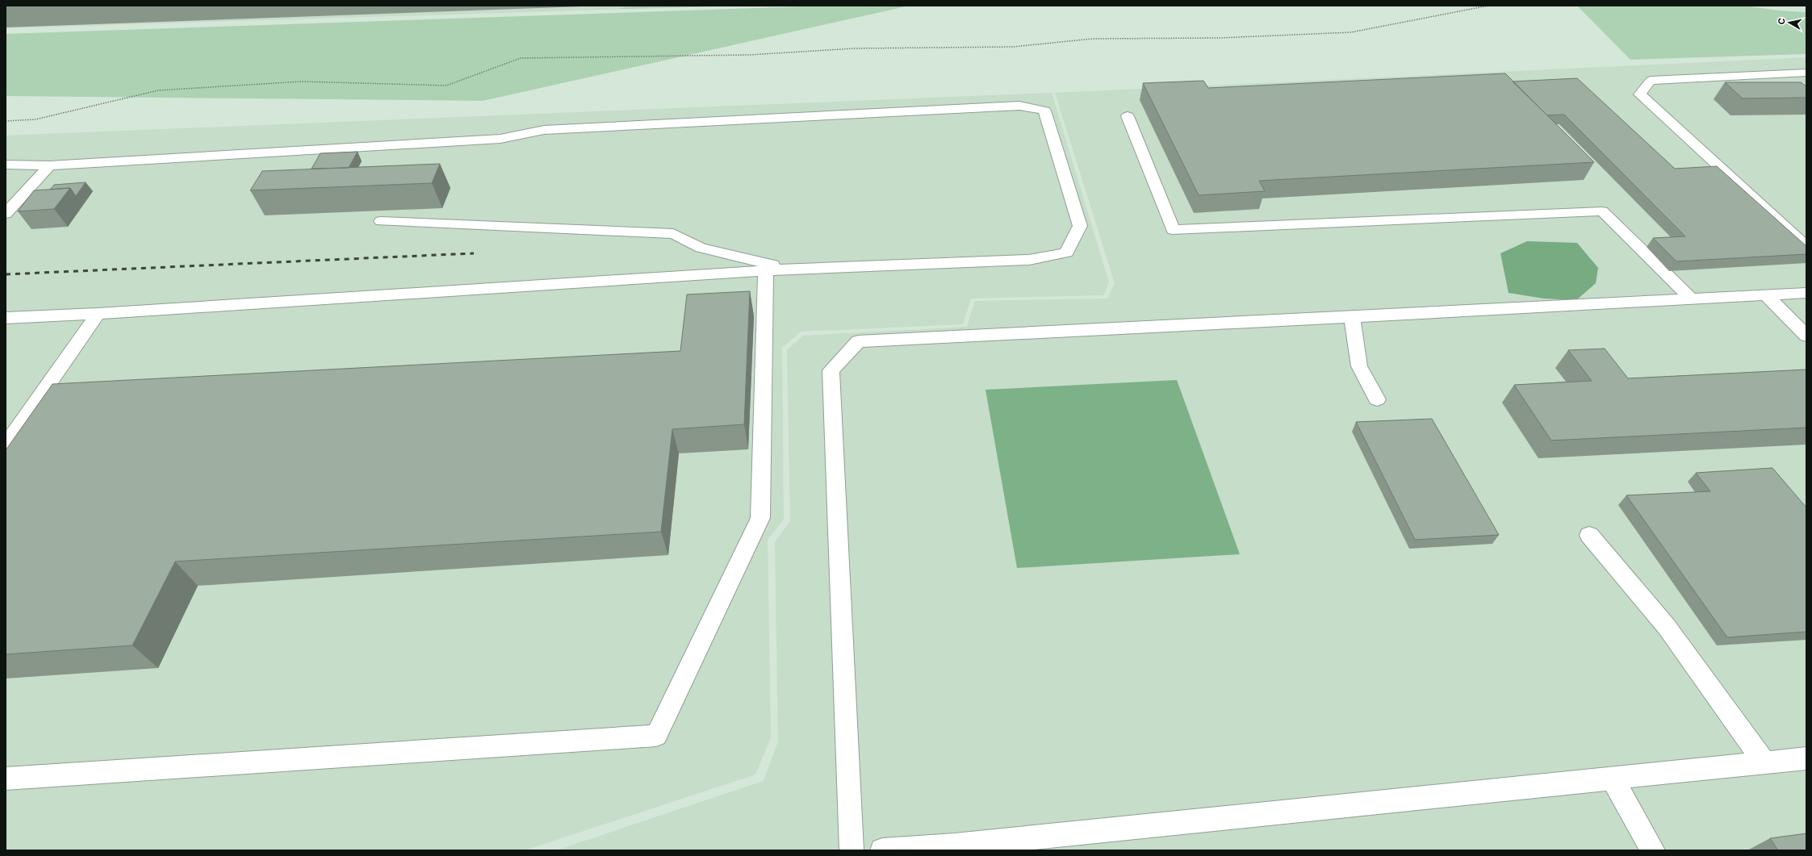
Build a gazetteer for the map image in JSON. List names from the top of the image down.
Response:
{
  "north": "left"
}
